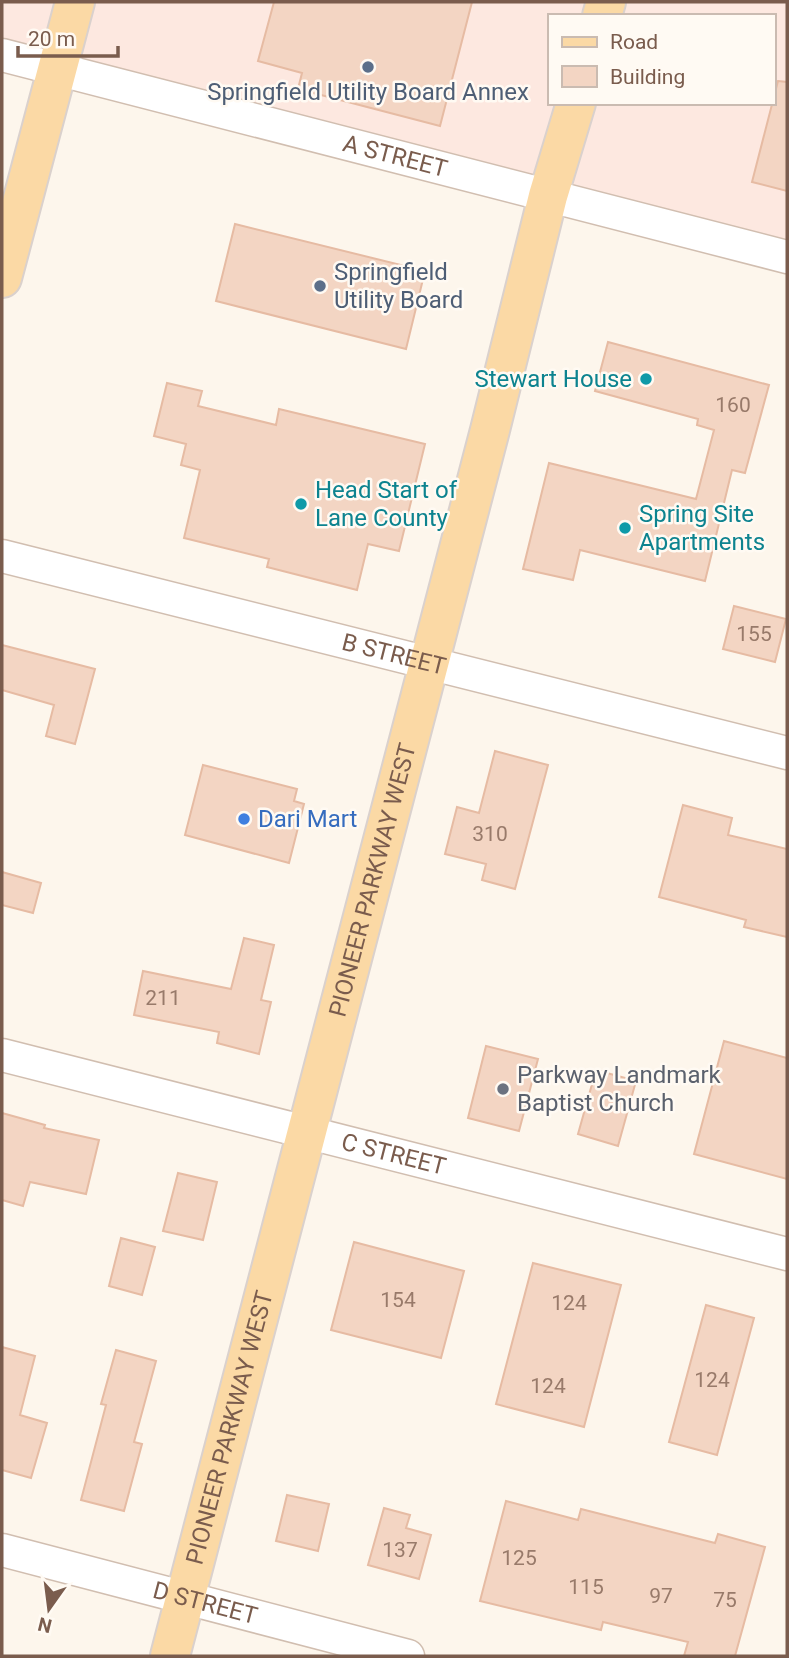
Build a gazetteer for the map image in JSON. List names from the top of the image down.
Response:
{
  "streets": {
    "main road": ["PIONEER PARKWAY WEST"],
    "street": [
      "A STREET",
      "B STREET",
      "C STREET",
      "D STREET"
    ]
  },
  "crossings": [
    ["A STREET", "PIONEER PARKWAY WEST"],
    ["B STREET", "PIONEER PARKWAY WEST"],
    ["PIONEER PARKWAY WEST", "C STREET"],
    ["PIONEER PARKWAY WEST", "D STREET"]
  ],
  "places": [
    "Springfield Utility Board Annex",
    "Springfield Utility Board",
    "Stewart House",
    "Head Start of Lane County",
    "Spring Site Apartments",
    "Dari Mart",
    "Parkway Landmark Baptist Church"
  ],
  "house_numbers": [
    "160",
    "155",
    "310",
    "211",
    "154",
    "124",
    "124",
    "124",
    "137",
    "125",
    "115",
    "97",
    "75"
  ],
  "legend": ["Road", "Building"],
  "scale_bar": "20 m",
  "north": "bottom"
}
